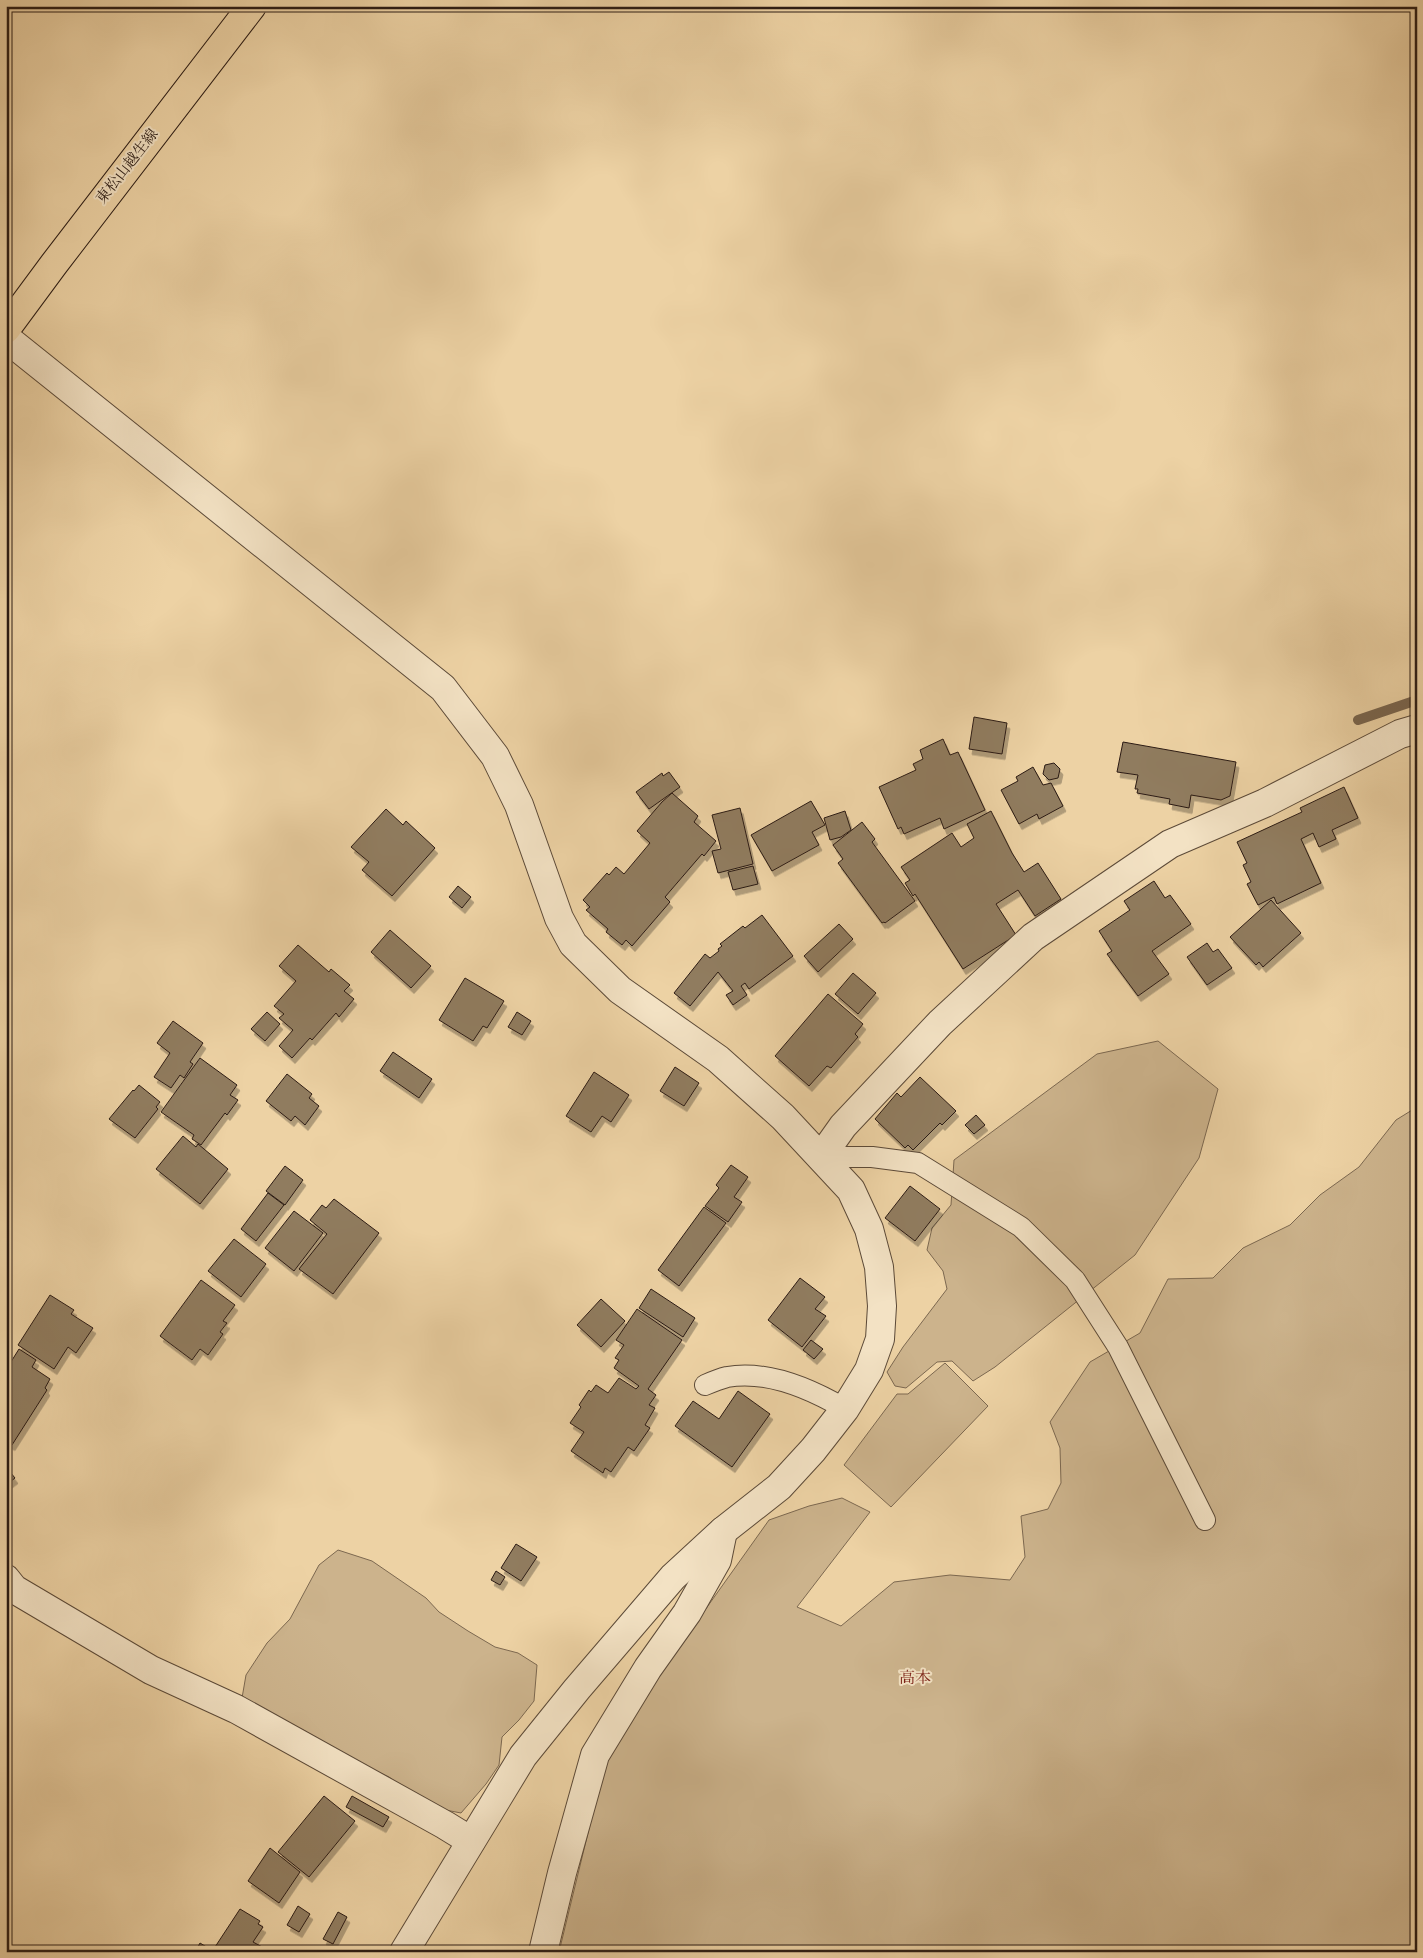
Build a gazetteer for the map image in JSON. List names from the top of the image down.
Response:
{
  "streets": {
    "main road": ["東松山越生線"]
  },
  "districts": ["高本"]
}
